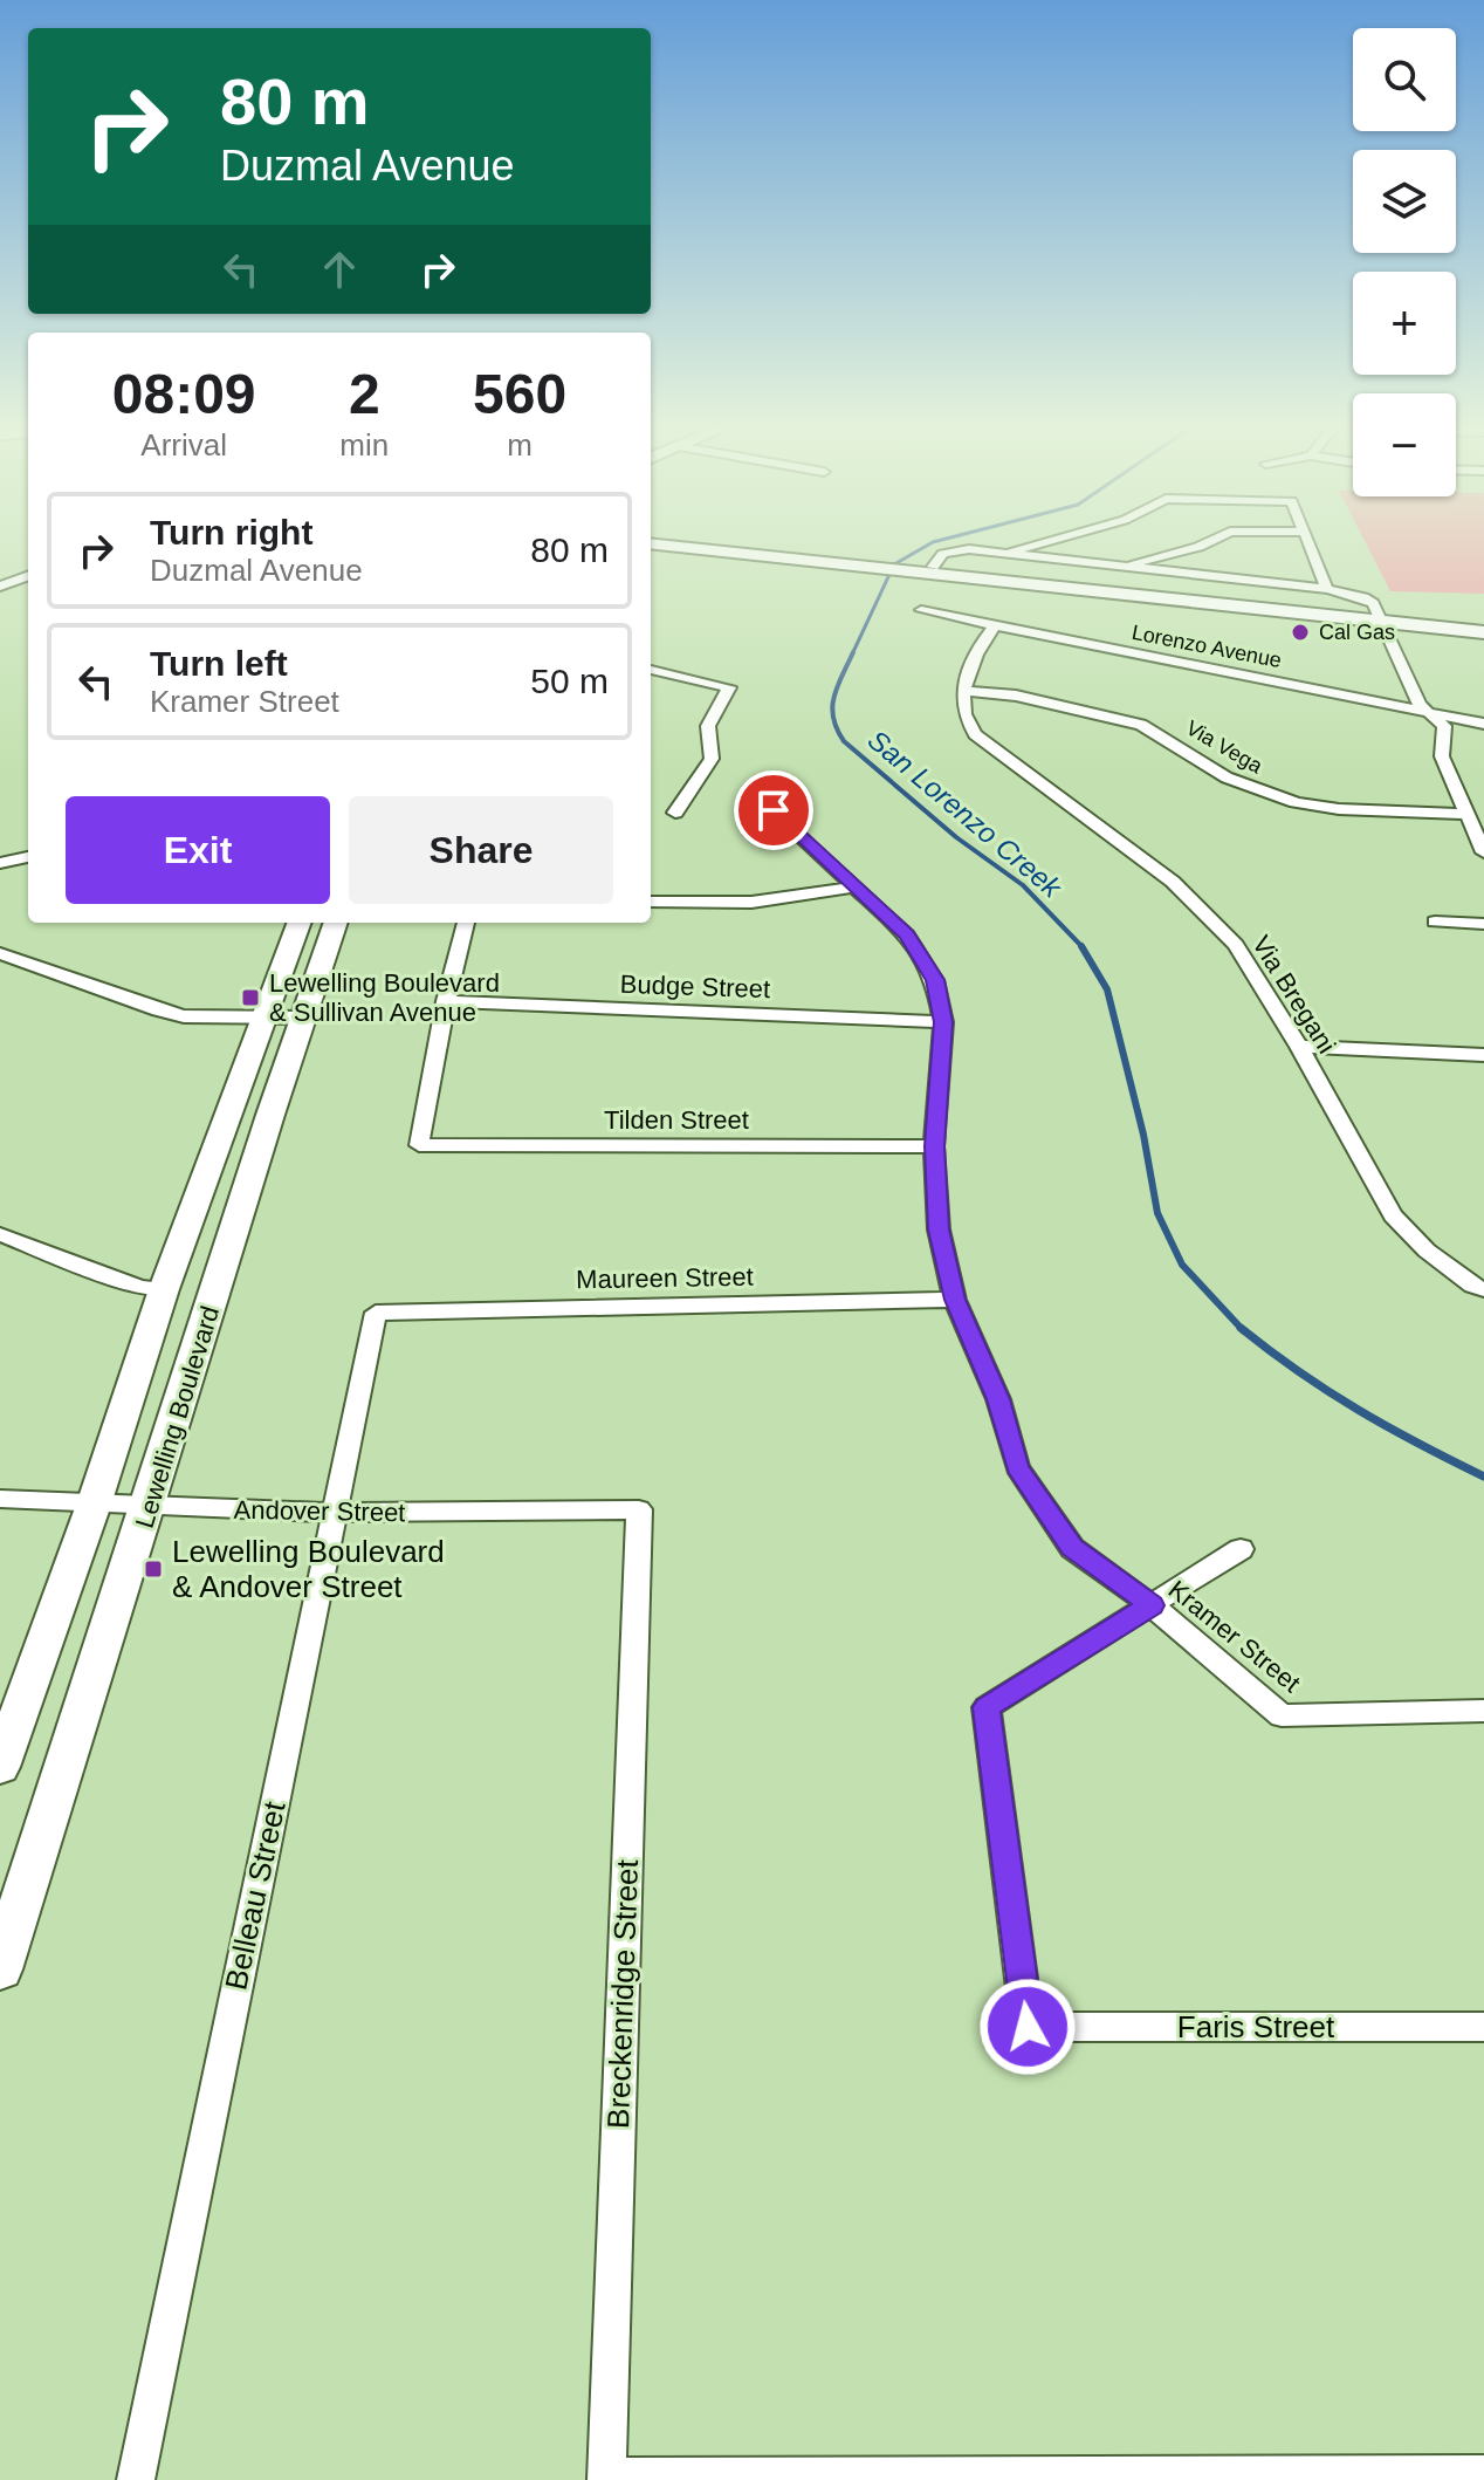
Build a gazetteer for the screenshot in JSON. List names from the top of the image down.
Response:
{
  "streets": {
    "main road": ["Lewelling Boulevard"],
    "street": [
      "Lorenzo Avenue",
      "Via Vega",
      "Budge Street",
      "Via Bregani",
      "Tilden Street",
      "Maureen Street",
      "Andover Street",
      "Kramer Street",
      "Belleau Street",
      "Breckenridge Street",
      "Faris Street"
    ]
  },
  "crossings": [
    ["Via Vega", "Via Bregani"],
    ["Budge Street", "Tilden Street"],
    ["Budge Street", "Kramer Street"],
    ["Tilden Street", "Kramer Street"],
    ["Maureen Street", "Kramer Street"],
    ["Maureen Street", "Belleau Street"],
    ["Lewelling Boulevard", "Andover Street"],
    ["Andover Street", "Belleau Street"],
    ["Andover Street", "Breckenridge Street"],
    ["Kramer Street", "Faris Street"]
  ],
  "water": ["San Lorenzo Creek"],
  "places": {
    "other": ["Cal Gas"],
    "transit": ["Lewelling Boulevard & Sullivan Avenue", "Lewelling Boulevard & Andover Street"]
  },
  "page": {
    "map_buttons": ["+", "−"],
    "turn": ["80 m", "Duzmal Avenue"],
    "eta": [
      "08:09",
      "Arrival",
      "2",
      "min",
      "560",
      "m"
    ],
    "list": [
      {
        "name": "Turn right",
        "note": "Duzmal Avenue",
        "value": "80 m"
      },
      {
        "name": "Turn left",
        "note": "Kramer Street",
        "value": "50 m"
      }
    ],
    "buttons": ["Exit", "Share"]
  }
}
